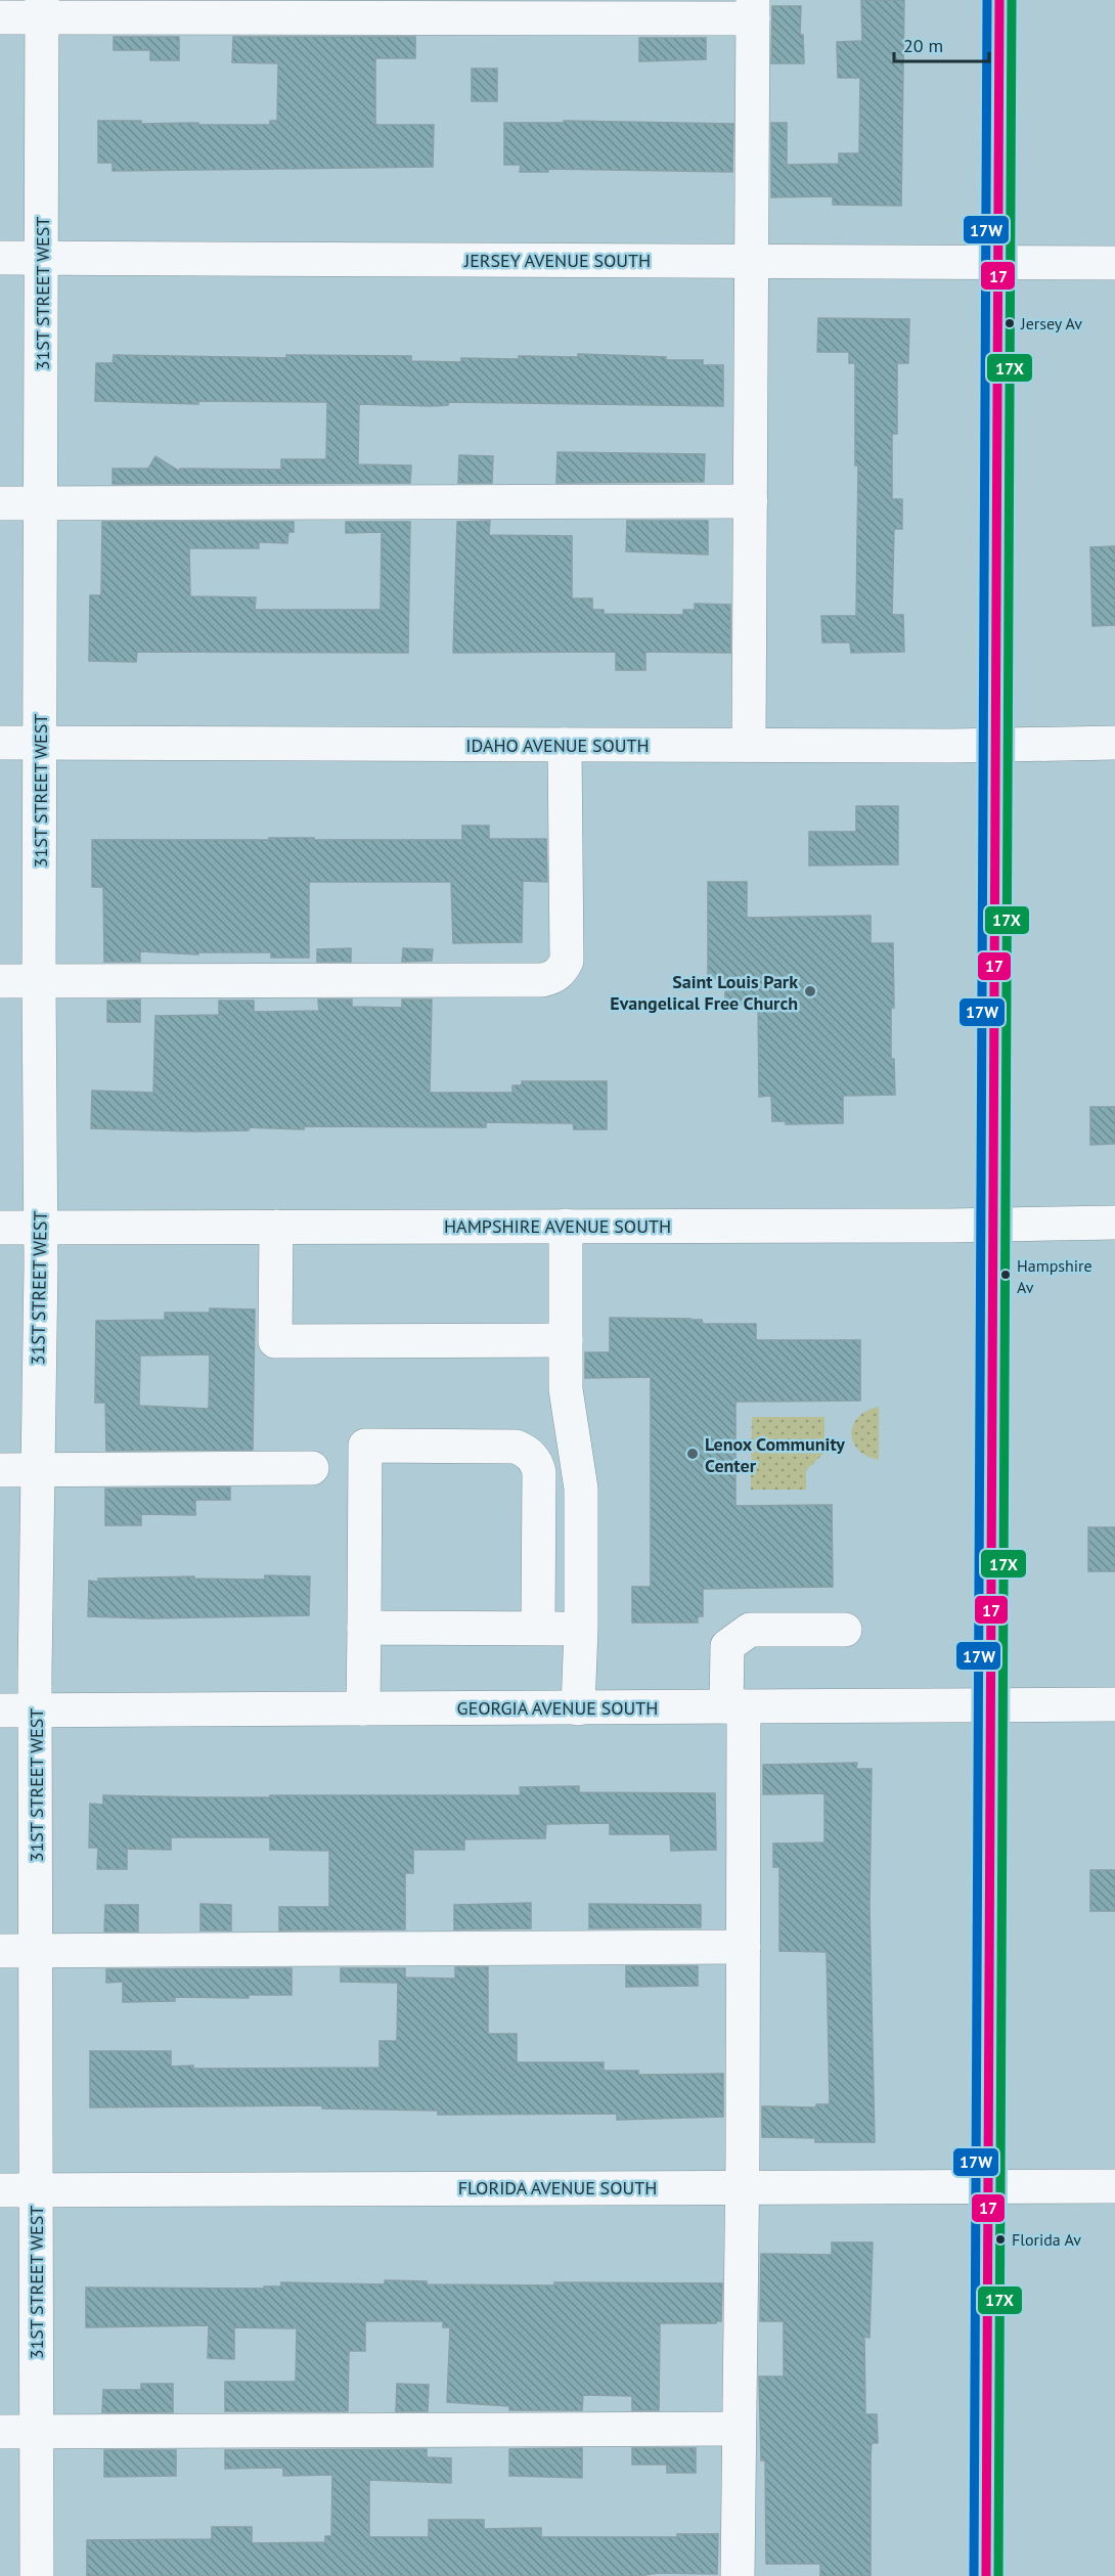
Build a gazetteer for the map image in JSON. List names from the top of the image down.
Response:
{
  "streets": {
    "street": [
      "JERSEY AVENUE SOUTH",
      "31ST STREET WEST",
      "IDAHO AVENUE SOUTH",
      "HAMPSHIRE AVENUE SOUTH",
      "GEORGIA AVENUE SOUTH",
      "FLORIDA AVENUE SOUTH"
    ]
  },
  "crossings": [
    ["JERSEY AVENUE SOUTH", "31ST STREET WEST"],
    ["31ST STREET WEST", "IDAHO AVENUE SOUTH"],
    ["31ST STREET WEST", "HAMPSHIRE AVENUE SOUTH"],
    ["31ST STREET WEST", "GEORGIA AVENUE SOUTH"],
    ["31ST STREET WEST", "FLORIDA AVENUE SOUTH"]
  ],
  "places": [
    "Jersey Av",
    "Saint Louis Park Evangelical Free Church",
    "Hampshire Av",
    "Lenox Community Center",
    "Florida Av"
  ],
  "lines": ["transit line 17", "transit line 17X", "transit line 17W"],
  "scale_bar": "20 m"
}
